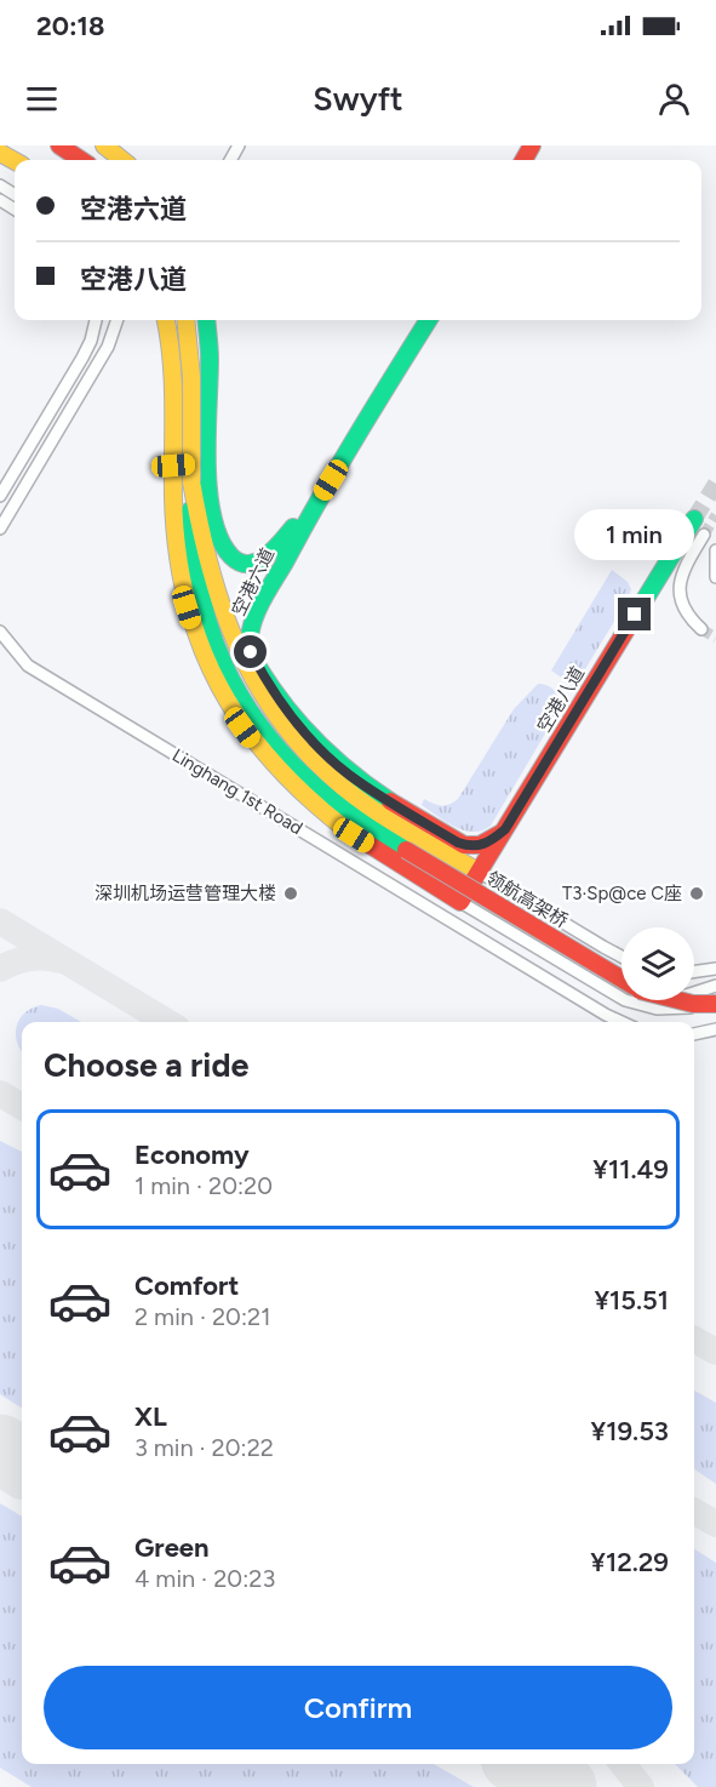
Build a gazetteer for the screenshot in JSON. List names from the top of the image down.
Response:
{
  "streets": {
    "main road": ["空港六道", "空港八道", "领航高架桥"],
    "street": ["Linghang 1st Road"]
  },
  "crossings": [
    ["空港六道", "空港八道"]
  ],
  "places": ["深圳机场运营管理大楼", "T3·Sp@ce C座"],
  "page": {
    "status": "20:18",
    "header": "Swyft",
    "banner": ["空港六道", "空港八道"],
    "bubble": "1 min",
    "heading": "Choose a ride",
    "list": [
      {
        "name": "Economy",
        "note": "1 min · 20:20",
        "value": "¥11.49"
      },
      {
        "name": "Comfort",
        "note": "2 min · 20:21",
        "value": "¥15.51"
      },
      {
        "name": "XL",
        "note": "3 min · 20:22",
        "value": "¥19.53"
      },
      {
        "name": "Green",
        "note": "4 min · 20:23",
        "value": "¥12.29"
      }
    ],
    "buttons": "Confirm"
  }
}
